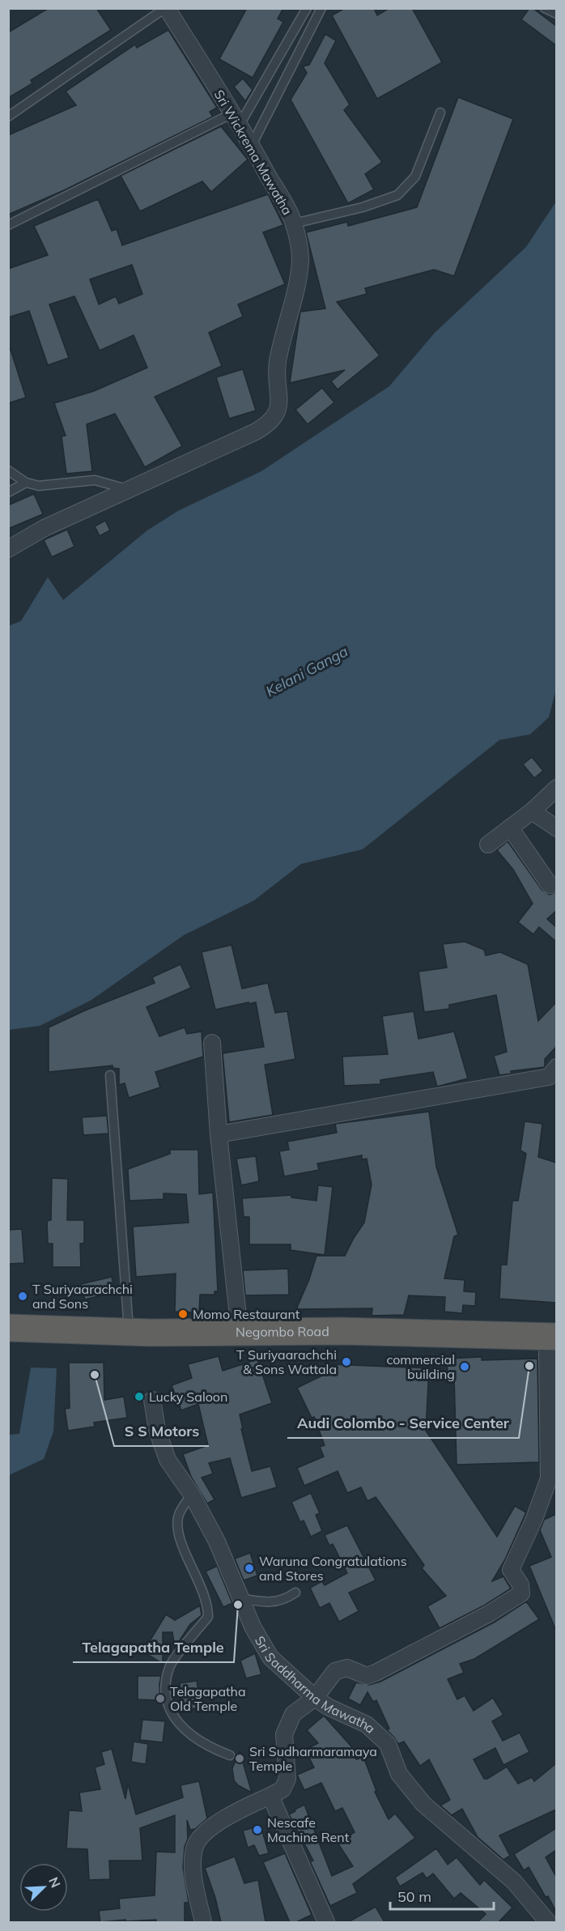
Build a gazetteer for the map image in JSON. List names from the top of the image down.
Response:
{
  "streets": {
    "highway": ["Negombo Road"],
    "street": ["Sri Wickrema Mawatha", "Sri Saddharma Mawatha"]
  },
  "water": ["Kelani Ganga"],
  "places": [
    "T Suriyaarachchi and Sons",
    "Momo Restaurant",
    "T Suriyaarachchi & Sons Wattala",
    "Audi Colombo - Service Center",
    "commercial building",
    "S S Motors",
    "Lucky Saloon",
    "Waruna Congratulations and Stores",
    "Telagapatha Temple",
    "Telagapatha Old Temple",
    "Sri Sudharmaramaya Temple",
    "Nescafe Machine Rent"
  ],
  "scale_bar": "50 m",
  "north": "top right"
}
